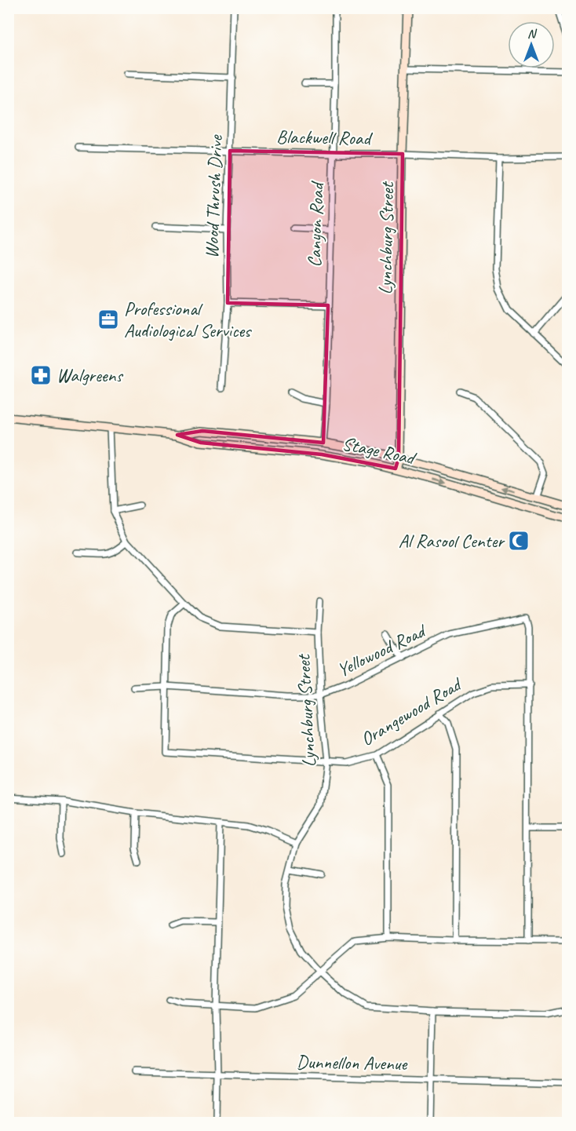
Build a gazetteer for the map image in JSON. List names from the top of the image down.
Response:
{
  "streets": {
    "main road": ["Lynchburg Street", "Stage Road"],
    "street": [
      "Blackwell Road",
      "Wood Thrush Drive",
      "Canyon Road",
      "Yellowood Road",
      "Orangewood Road",
      "Dunnellon Avenue"
    ]
  },
  "crossings": [
    ["Blackwell Road", "Wood Thrush Drive"],
    ["Blackwell Road", "Canyon Road"],
    ["Blackwell Road", "Lynchburg Street"],
    ["Canyon Road", "Stage Road"],
    ["Lynchburg Street", "Stage Road"],
    ["Lynchburg Street", "Yellowood Road"],
    ["Lynchburg Street", "Orangewood Road"],
    ["Yellowood Road", "Orangewood Road"]
  ],
  "places": {
    "office": ["Professional Audiological Services"],
    "pharmacy": ["Walgreens"],
    "mosque": ["Al Rasool Center"]
  },
  "north": "top"
}
